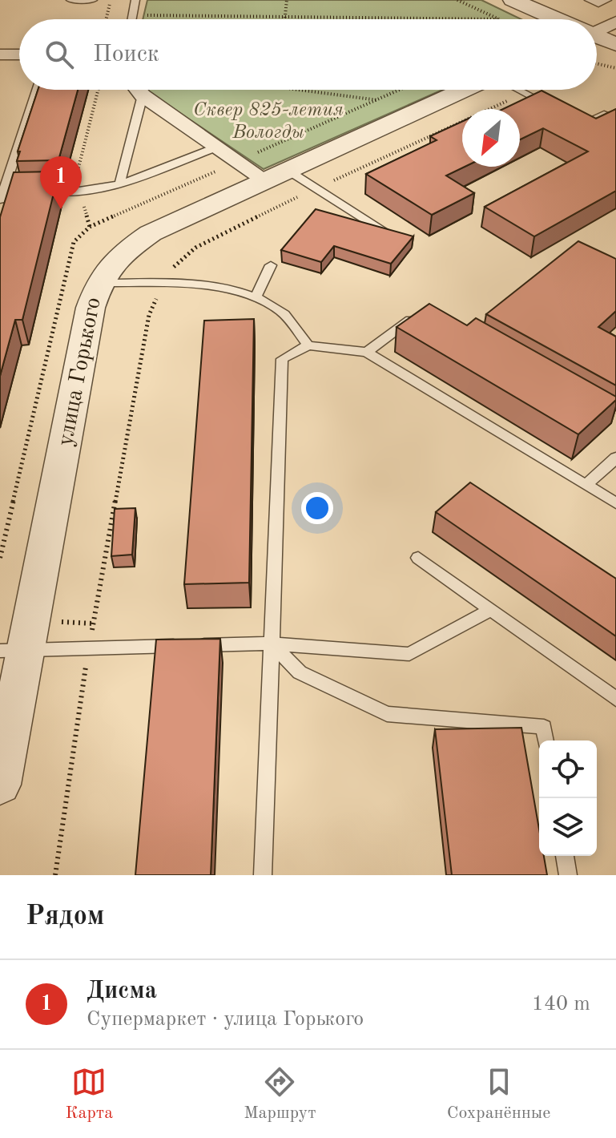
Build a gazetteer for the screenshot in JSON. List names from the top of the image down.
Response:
{
  "streets": {
    "street": ["улица Горького"]
  },
  "parks": ["Сквер 825-летия Вологды"],
  "north": "bottom left",
  "page": {
    "search": "Поиск",
    "pins": "1",
    "heading": "Рядом",
    "list": [
      {
        "mark": "1",
        "name": "Дисма",
        "note": "Супермаркет · улица Горького",
        "value": "140 m"
      }
    ],
    "nav": ["Карта", "Маршрут", "Сохранённые"]
  }
}
